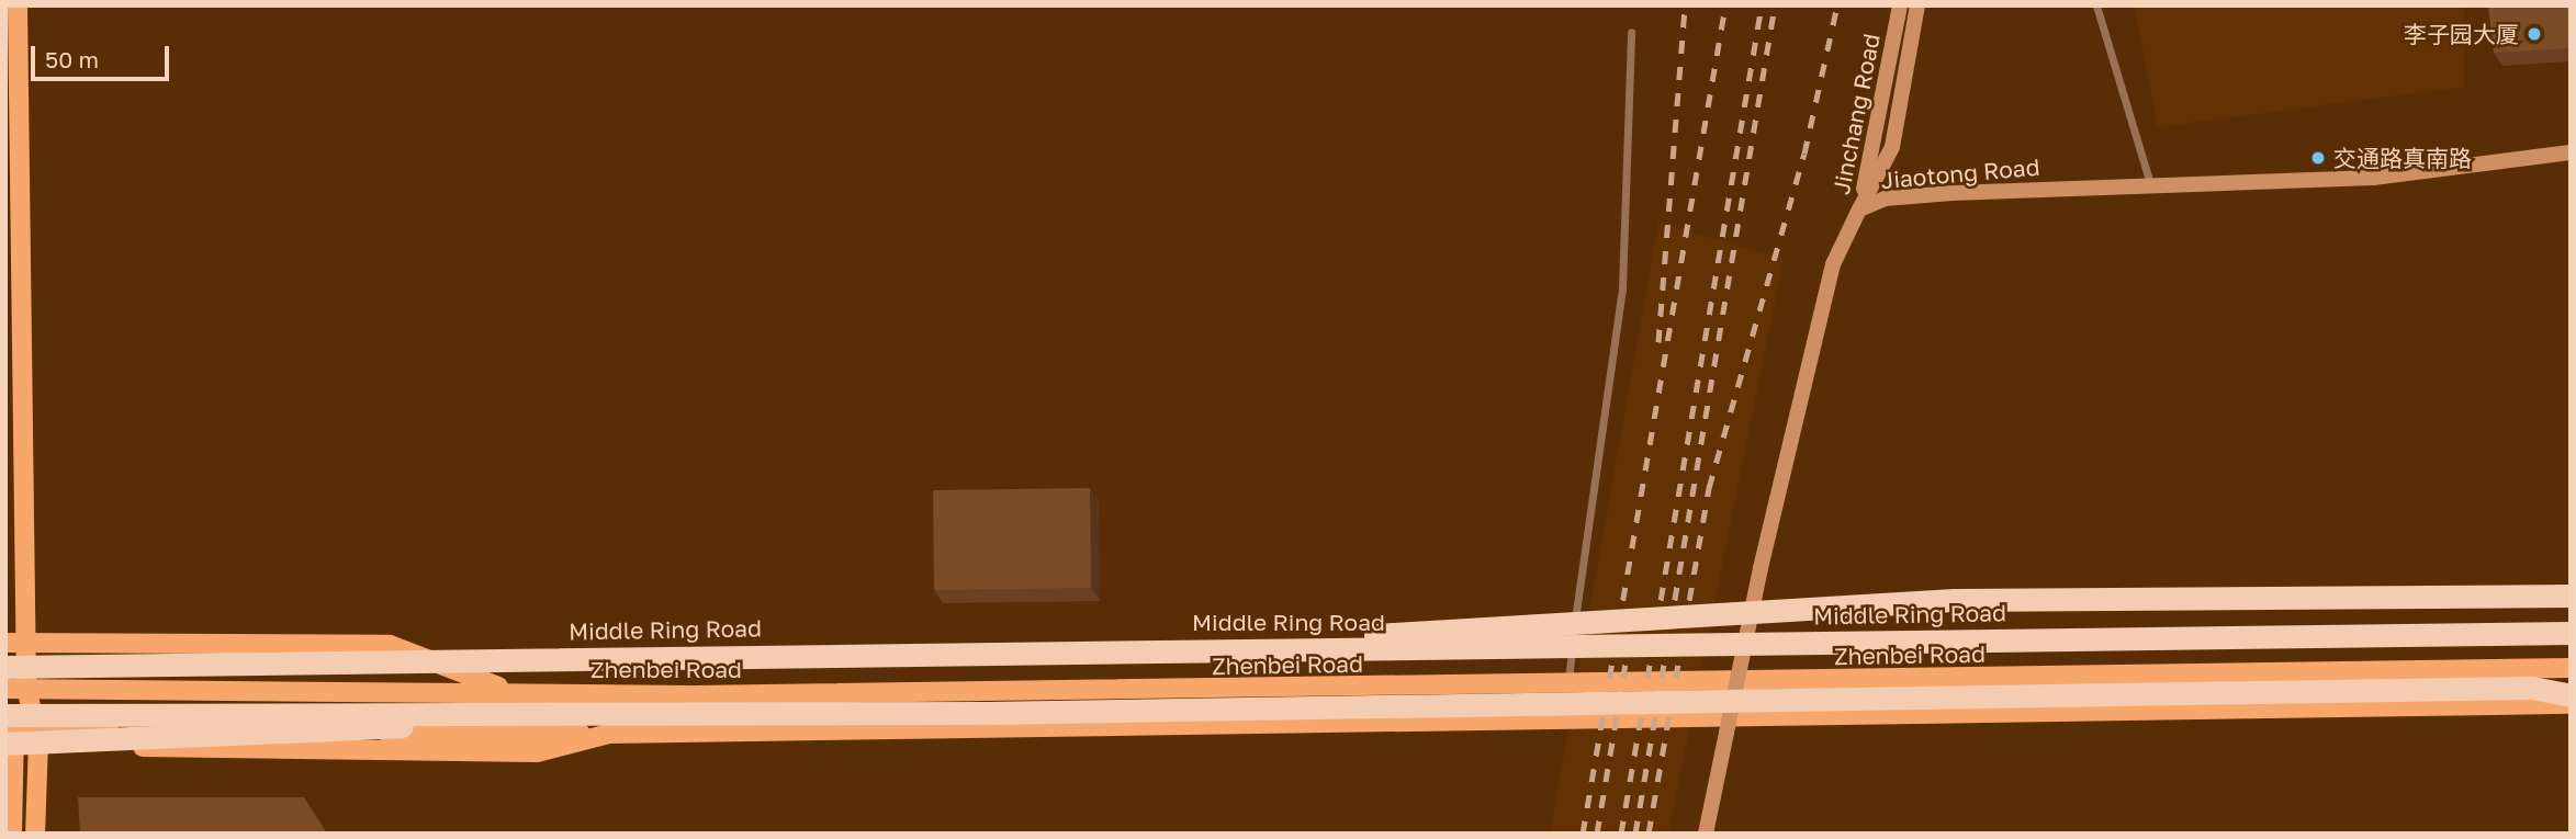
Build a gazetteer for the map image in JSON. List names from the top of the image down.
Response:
{
  "streets": {
    "highway": ["Middle Ring Road"],
    "main road": ["Jinchang Road", "Jiaotong Road", "Zhenbei Road"]
  },
  "crossings": [
    ["Jinchang Road", "Jiaotong Road"]
  ],
  "places": ["李子园大厦", "交通路真南路"],
  "scale_bar": "50 m"
}
